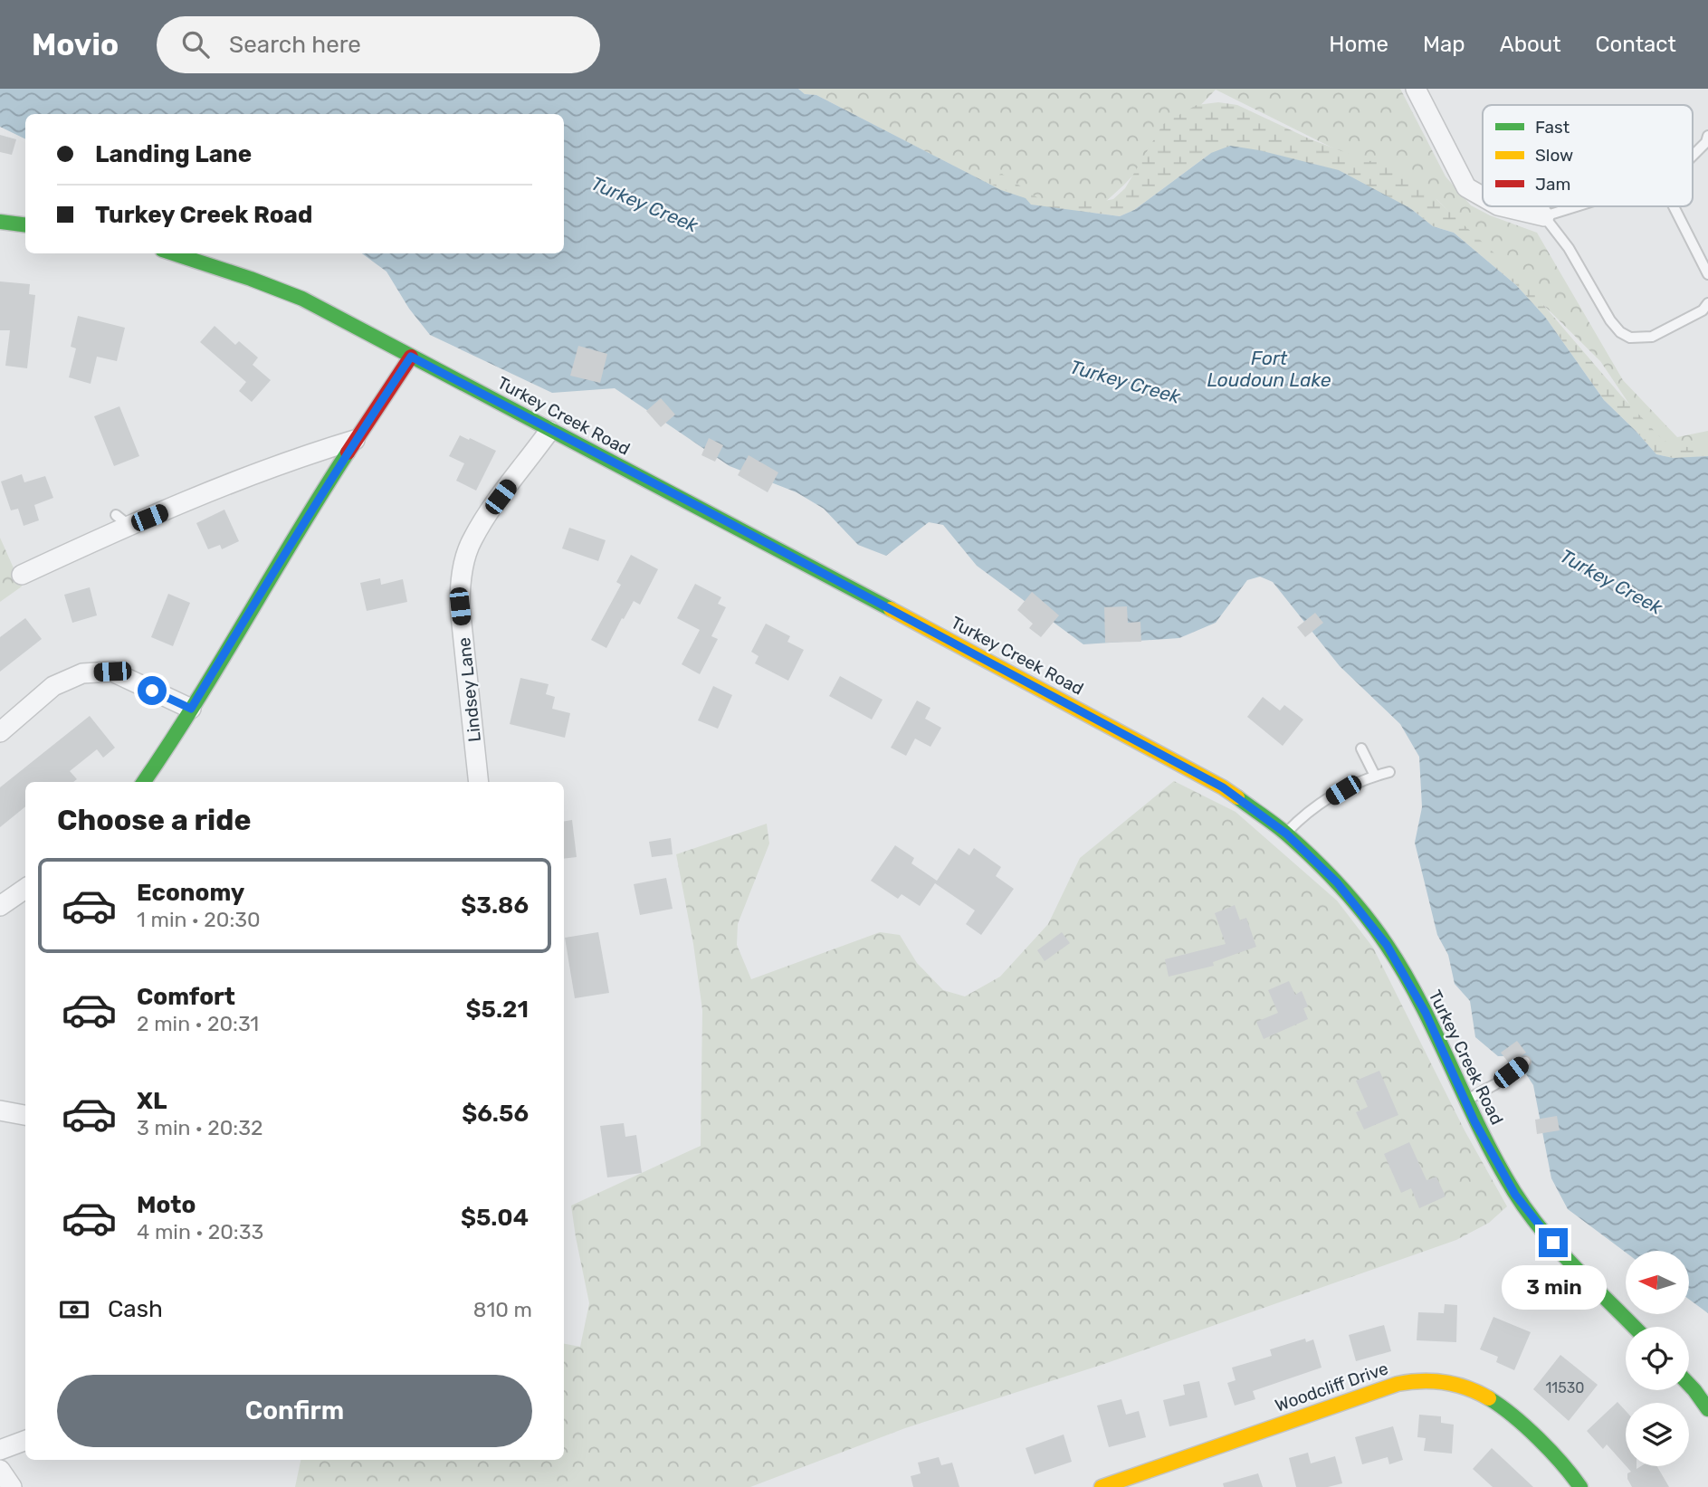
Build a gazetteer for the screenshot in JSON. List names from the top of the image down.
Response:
{
  "streets": {
    "street": ["Turkey Creek Road", "Lindsey Lane", "Woodcliff Drive"]
  },
  "crossings": [
    ["Turkey Creek Road", "Lindsey Lane"]
  ],
  "water": ["Turkey Creek", "Fort Loudoun Lake"],
  "house_numbers": ["11530"],
  "legend": ["Fast", "Slow", "Jam"],
  "north": "left",
  "page": {
    "header": "Movio",
    "search": "Search here",
    "nav": [
      "Home",
      "Map",
      "About",
      "Contact"
    ],
    "banner": ["Landing Lane", "Turkey Creek Road"],
    "heading": "Choose a ride",
    "list": [
      {
        "name": "Economy",
        "note": "1 min · 20:30",
        "value": "$3.86"
      },
      {
        "name": "Comfort",
        "note": "2 min · 20:31",
        "value": "$5.21"
      },
      {
        "name": "XL",
        "note": "3 min · 20:32",
        "value": "$6.56"
      },
      {
        "name": "Moto",
        "note": "4 min · 20:33",
        "value": "$5.04"
      }
    ],
    "bubble": "3 min",
    "pay": ["Cash", "810 m"],
    "buttons": "Confirm"
  }
}
